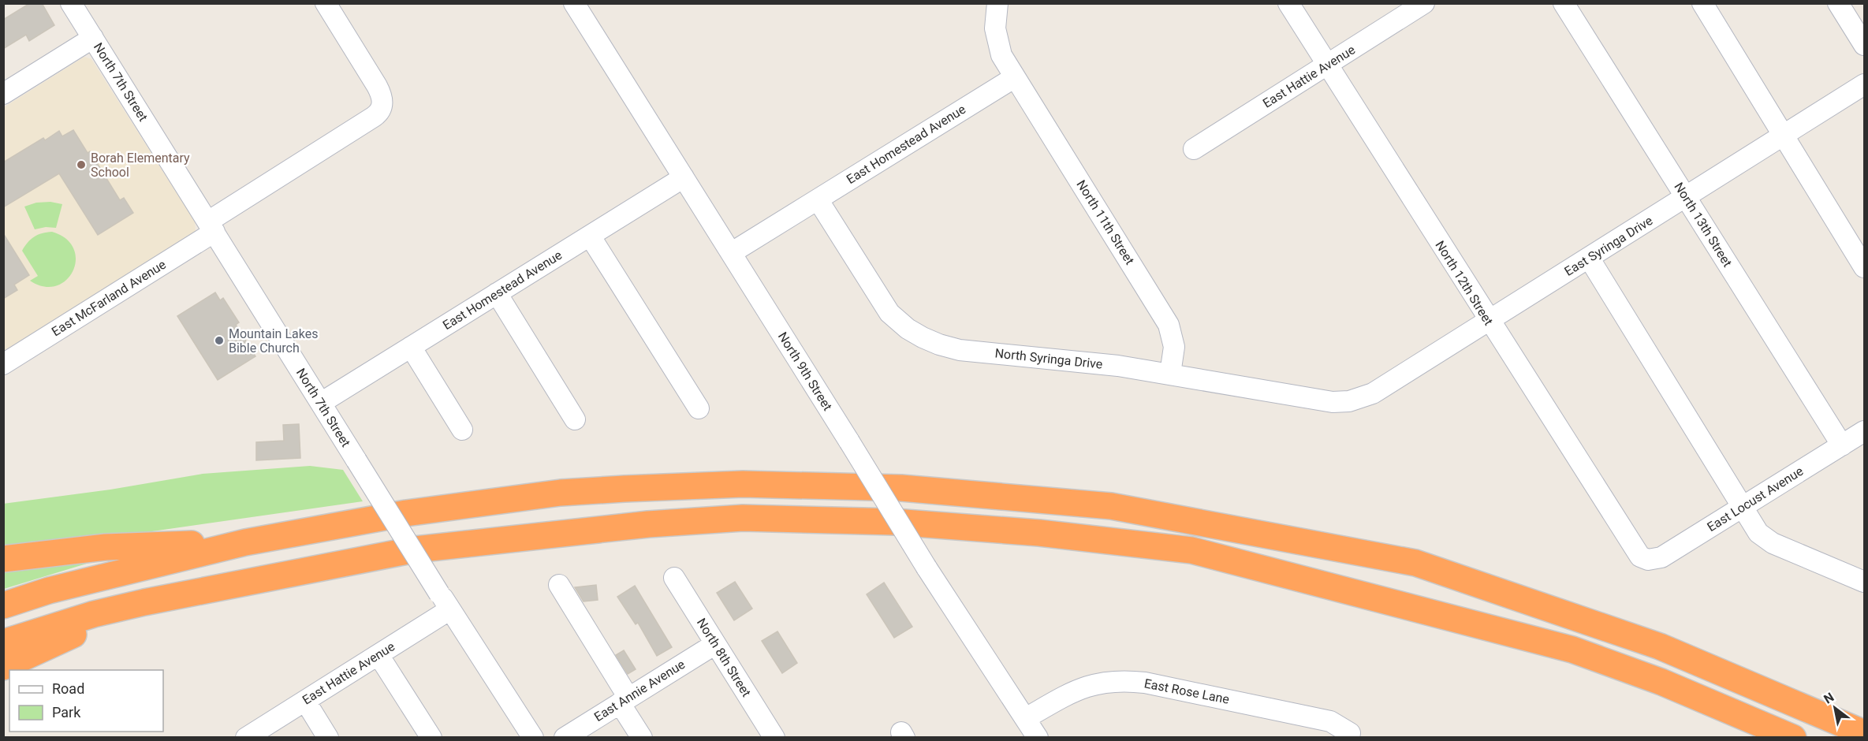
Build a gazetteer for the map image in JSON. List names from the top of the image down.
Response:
{
  "streets": {
    "street": [
      "East Hattie Avenue",
      "North 7th Street",
      "East Homestead Avenue",
      "North 11th Street",
      "North 13th Street",
      "East Syringa Drive",
      "North 12th Street",
      "East McFarland Avenue",
      "North Syringa Drive",
      "North 9th Street",
      "East Locust Avenue",
      "North 8th Street",
      "East Annie Avenue",
      "East Rose Lane"
    ]
  },
  "crossings": [
    ["East Hattie Avenue", "North 7th Street"],
    ["East Hattie Avenue", "North 12th Street"],
    ["North 7th Street", "East Homestead Avenue"],
    ["North 7th Street", "East McFarland Avenue"],
    ["East Homestead Avenue", "North 11th Street"],
    ["East Homestead Avenue", "North Syringa Drive"],
    ["East Homestead Avenue", "North 9th Street"],
    ["North 11th Street", "North Syringa Drive"],
    ["North 13th Street", "East Syringa Drive"],
    ["North 13th Street", "East Locust Avenue"],
    ["East Syringa Drive", "North 12th Street"],
    ["East Syringa Drive", "North Syringa Drive"],
    ["North 12th Street", "East Locust Avenue"],
    ["North 9th Street", "East Rose Lane"],
    ["North 8th Street", "East Annie Avenue"]
  ],
  "places": ["Borah Elementary School", "Mountain Lakes Bible Church"],
  "legend": ["Road", "Park"],
  "north": "top left"
}
